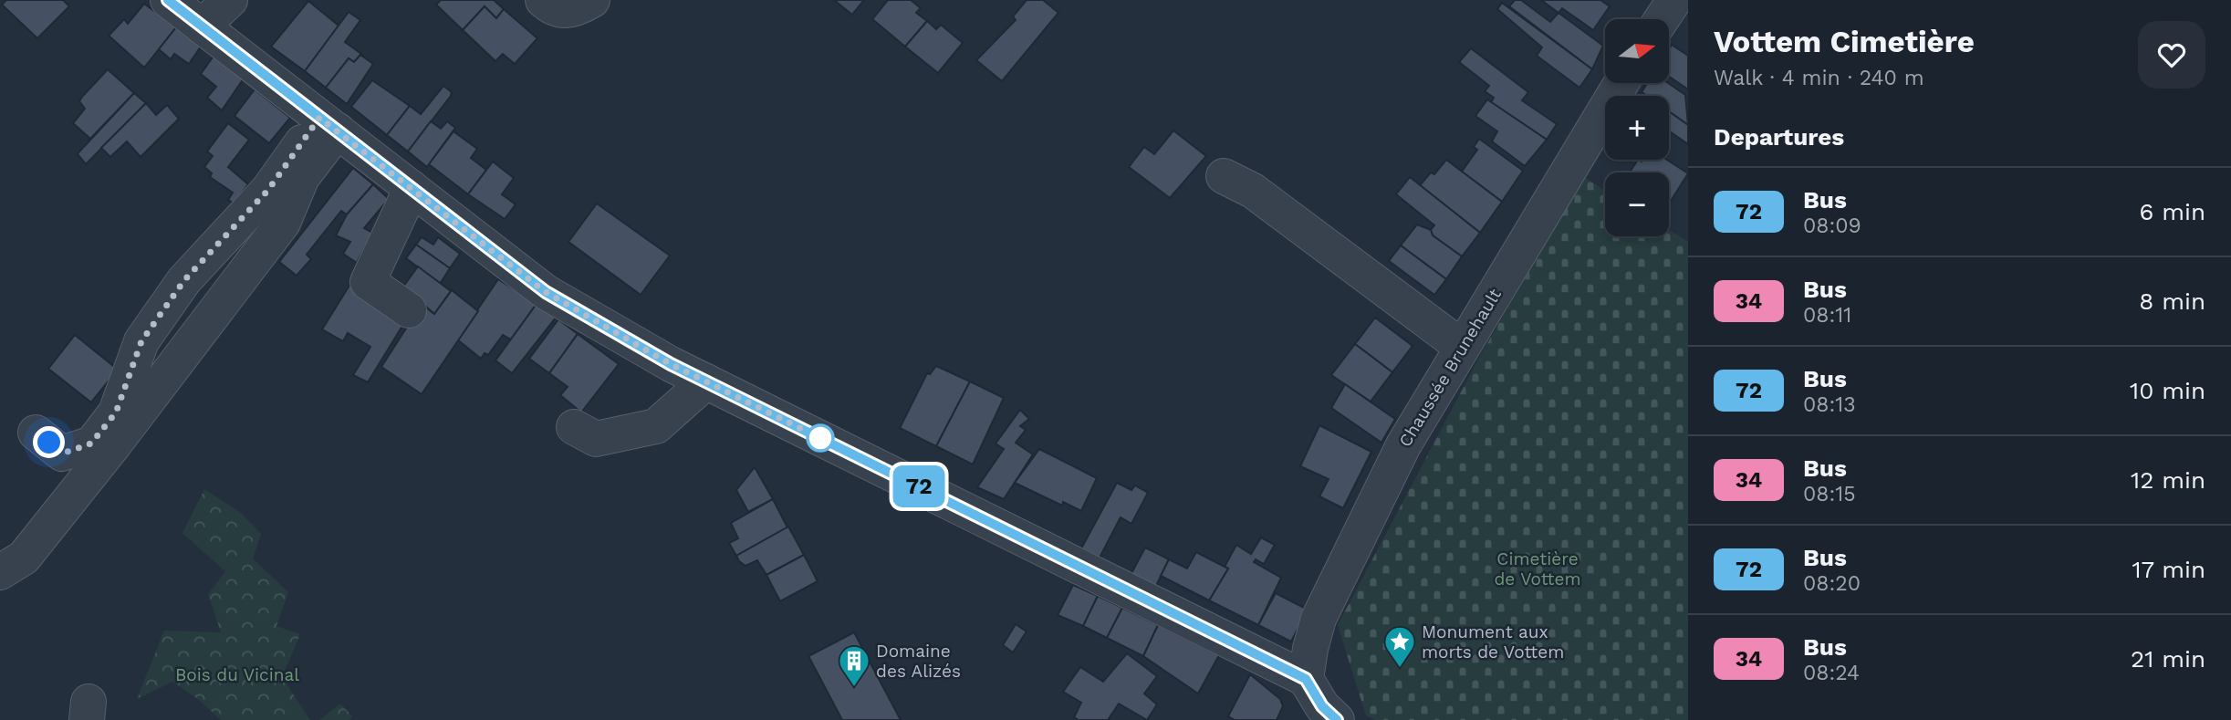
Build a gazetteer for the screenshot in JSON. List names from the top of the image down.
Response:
{
  "streets": {
    "street": ["Chaussée Brunehault"]
  },
  "parks": ["Cimetière de Vottem", "Bois du Vicinal"],
  "places": {
    "place": ["Monument aux morts de Vottem"],
    "building": ["Domaine des Alizés"]
  },
  "lines": ["bus line 72"],
  "north": "right",
  "page": {
    "on_map": "72",
    "heading": [
      ["Vottem Cimetière", "Walk · 4 min · 240 m"],
      "Departures"
    ],
    "map_buttons": ["+", "−"],
    "list": [
      {
        "mark": "72",
        "name": "Bus",
        "note": "08:09",
        "value": "6 min"
      },
      {
        "mark": "34",
        "name": "Bus",
        "note": "08:11",
        "value": "8 min"
      },
      {
        "mark": "72",
        "name": "Bus",
        "note": "08:13",
        "value": "10 min"
      },
      {
        "mark": "34",
        "name": "Bus",
        "note": "08:15",
        "value": "12 min"
      },
      {
        "mark": "72",
        "name": "Bus",
        "note": "08:20",
        "value": "17 min"
      },
      {
        "mark": "34",
        "name": "Bus",
        "note": "08:24",
        "value": "21 min"
      }
    ]
  }
}
